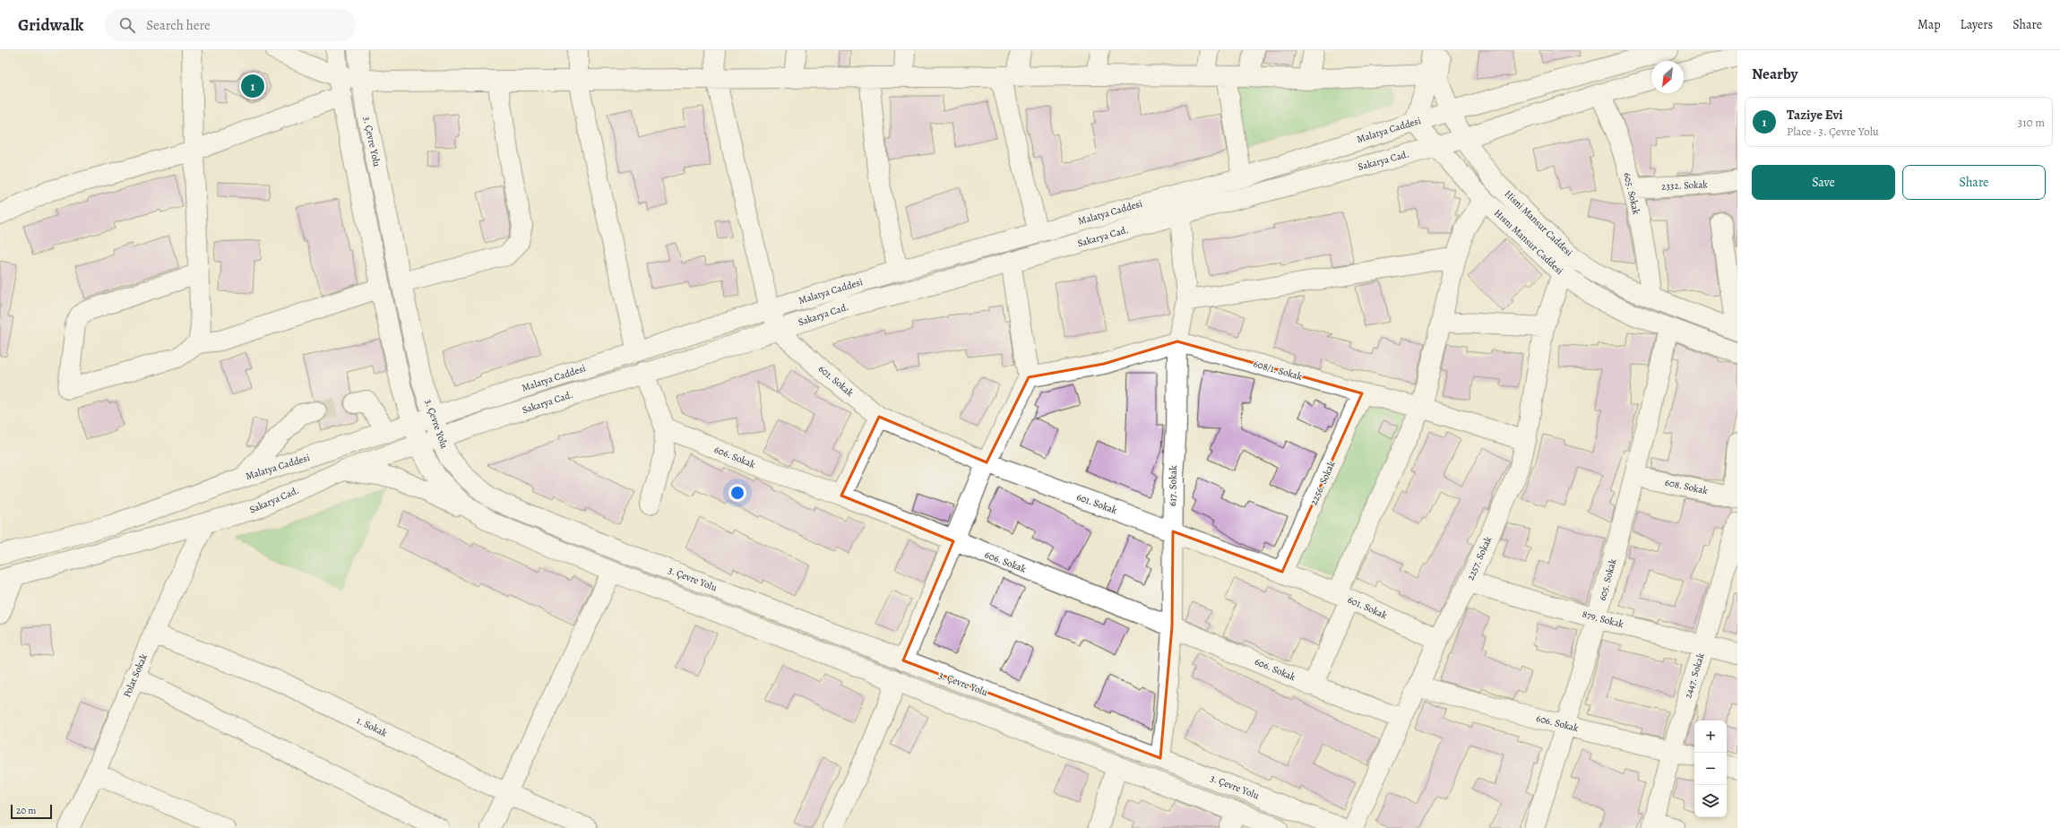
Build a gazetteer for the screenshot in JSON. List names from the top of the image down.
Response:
{
  "streets": {
    "street": [
      "Malatya Caddesi",
      "3. Çevre Yolu",
      "Sakarya Cad.",
      "2332. Sokak",
      "605. Sokak",
      "Hisni Mansur Caddesi",
      "Hısnı Mansur Caddesi",
      "608/1. Sokak",
      "601. Sokak",
      "606. Sokak",
      "2256. Sokak",
      "617. Sokak",
      "608. Sokak",
      "2257. Sokak",
      "879. Sokak",
      "Polat Sokak",
      "2447. Sokak",
      "1. Sokak"
    ]
  },
  "crossings": [
    ["Malatya Caddesi", "3. Çevre Yolu"],
    ["Malatya Caddesi", "Hisni Mansur Caddesi"],
    ["Malatya Caddesi", "Hısnı Mansur Caddesi"],
    ["3. Çevre Yolu", "Sakarya Cad."],
    ["3. Çevre Yolu", "617. Sokak"],
    ["Sakarya Cad.", "605. Sokak"],
    ["Sakarya Cad.", "Hisni Mansur Caddesi"],
    ["Sakarya Cad.", "Hısnı Mansur Caddesi"],
    ["Sakarya Cad.", "601. Sokak"],
    ["Sakarya Cad.", "617. Sokak"],
    ["Sakarya Cad.", "Polat Sokak"],
    ["2332. Sokak", "605. Sokak"],
    ["605. Sokak", "Hisni Mansur Caddesi"],
    ["605. Sokak", "Hısnı Mansur Caddesi"],
    ["605. Sokak", "606. Sokak"],
    ["605. Sokak", "608. Sokak"],
    ["605. Sokak", "879. Sokak"],
    ["Hısnı Mansur Caddesi", "2257. Sokak"],
    ["608/1. Sokak", "2256. Sokak"],
    ["608/1. Sokak", "617. Sokak"],
    ["608/1. Sokak", "2257. Sokak"],
    ["601. Sokak", "2256. Sokak"],
    ["601. Sokak", "617. Sokak"],
    ["601. Sokak", "2257. Sokak"],
    ["606. Sokak", "617. Sokak"],
    ["606. Sokak", "2257. Sokak"],
    ["606. Sokak", "2447. Sokak"],
    ["2257. Sokak", "879. Sokak"],
    ["879. Sokak", "2447. Sokak"],
    ["Polat Sokak", "1. Sokak"]
  ],
  "scale_bar": "20 m",
  "north": "bottom left",
  "page": {
    "header": "Gridwalk",
    "search": "Search here",
    "nav": ["Map", "Layers", "Share"],
    "heading": "Nearby",
    "pins": "1",
    "list": [
      {
        "mark": "1",
        "name": "Taziye Evi",
        "note": "Place · 3. Çevre Yolu",
        "value": "310 m"
      }
    ],
    "buttons": ["Save", "Share"],
    "map_buttons": ["+", "−"],
    "scale": "20 m"
  }
}
